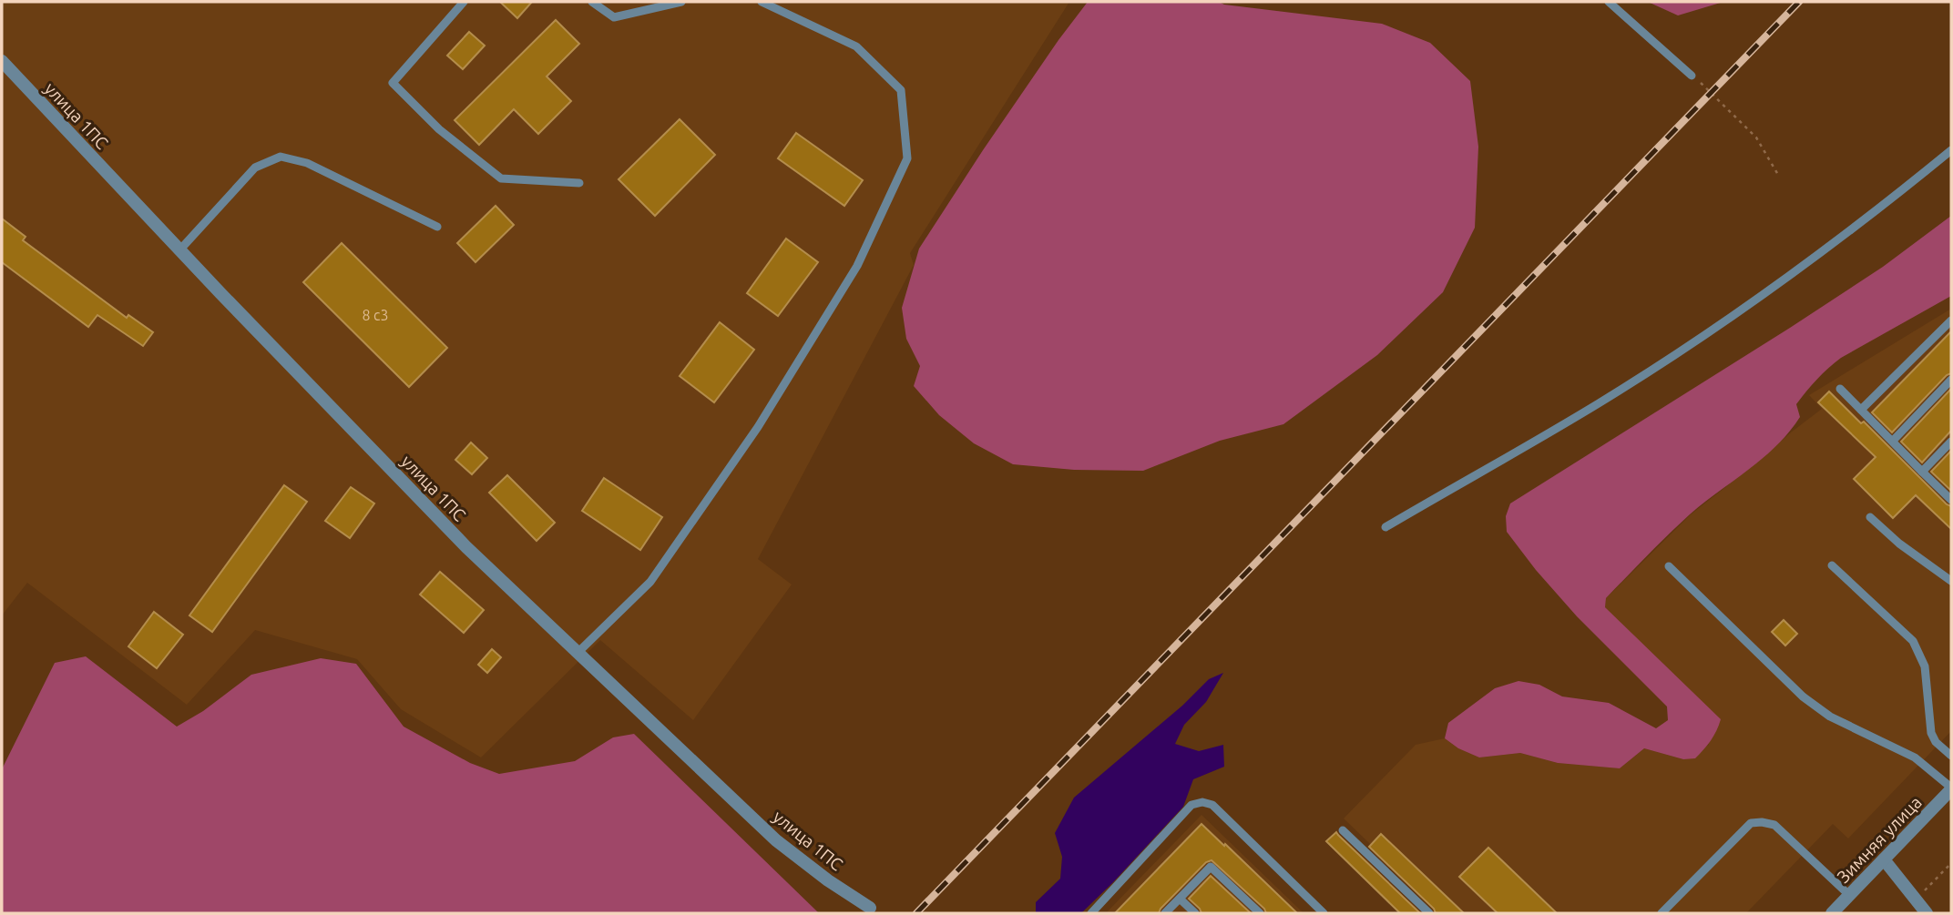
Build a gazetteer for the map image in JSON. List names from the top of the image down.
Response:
{
  "streets": {
    "street": ["улица 1ПС", "Зимняя улица"]
  },
  "house_numbers": ["8 с3"]
}
